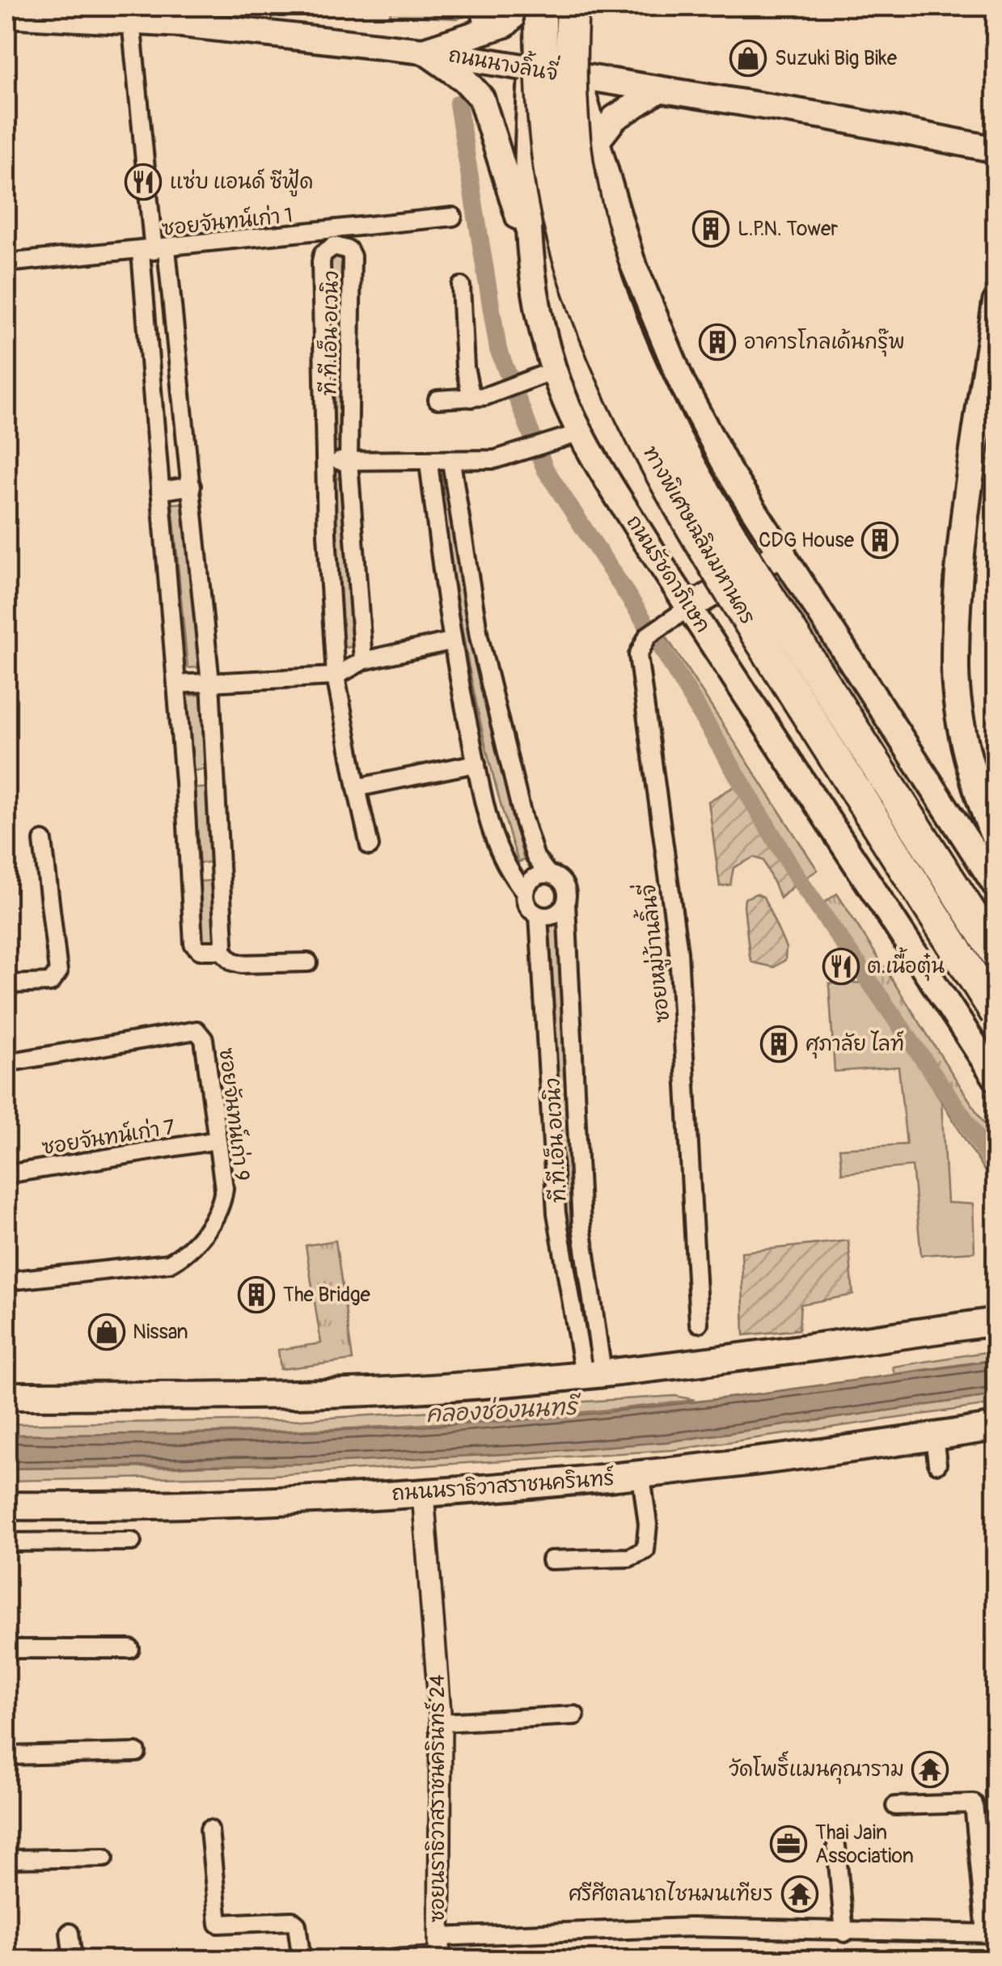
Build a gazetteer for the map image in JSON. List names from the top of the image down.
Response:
{
  "streets": {
    "highway": ["ทางพิเศษเฉลิมมหานคร"],
    "main road": ["ถนนนางลิ้นจี่", "ถนนรัชดาภิเษก", "ถนนนราธิวาสราชนครินทร์"],
    "street": [
      "ซอยจันทน์เก่า 1",
      "ที.ที.เอ็น อเวนิว",
      "ซอยหมู่บ้านลิ้นจี่",
      "ซอยจันทน์เก่า 9",
      "ซอยจันทน์เก่า 7",
      "ซอยนราธิวาสราชนครินทร์ 24"
    ]
  },
  "crossings": [
    ["ถนนนางลิ้นจี่", "ถนนรัชดาภิเษก"],
    ["ทางพิเศษเฉลิมมหานคร", "ถนนรัชดาภิเษก"],
    ["ถนนรัชดาภิเษก", "ซอยหมู่บ้านลิ้นจี่"],
    ["ซอยจันทน์เก่า 9", "ซอยจันทน์เก่า 7"],
    ["ถนนนราธิวาสราชนครินทร์", "ซอยนราธิวาสราชนครินทร์ 24"]
  ],
  "water": ["คลองช่องนนทรี"],
  "places": {
    "shop": ["Suzuki Big Bike", "Nissan"],
    "restaurant": ["แซ่บ แอนด์ ซีฟู้ด", "ต.เนื้อตุ๋น"],
    "building": [
      "L.P.N. Tower",
      "อาคารโกลเด้นกรุ๊พ",
      "CDG House",
      "ศุภาลัย ไลท์",
      "The Bridge"
    ],
    "temple": ["วัดโพธิ์แมนคุณาราม", "ศรีศีตลนาถไชนมนเทียร"],
    "office": ["Thai Jain Association"]
  }
}
